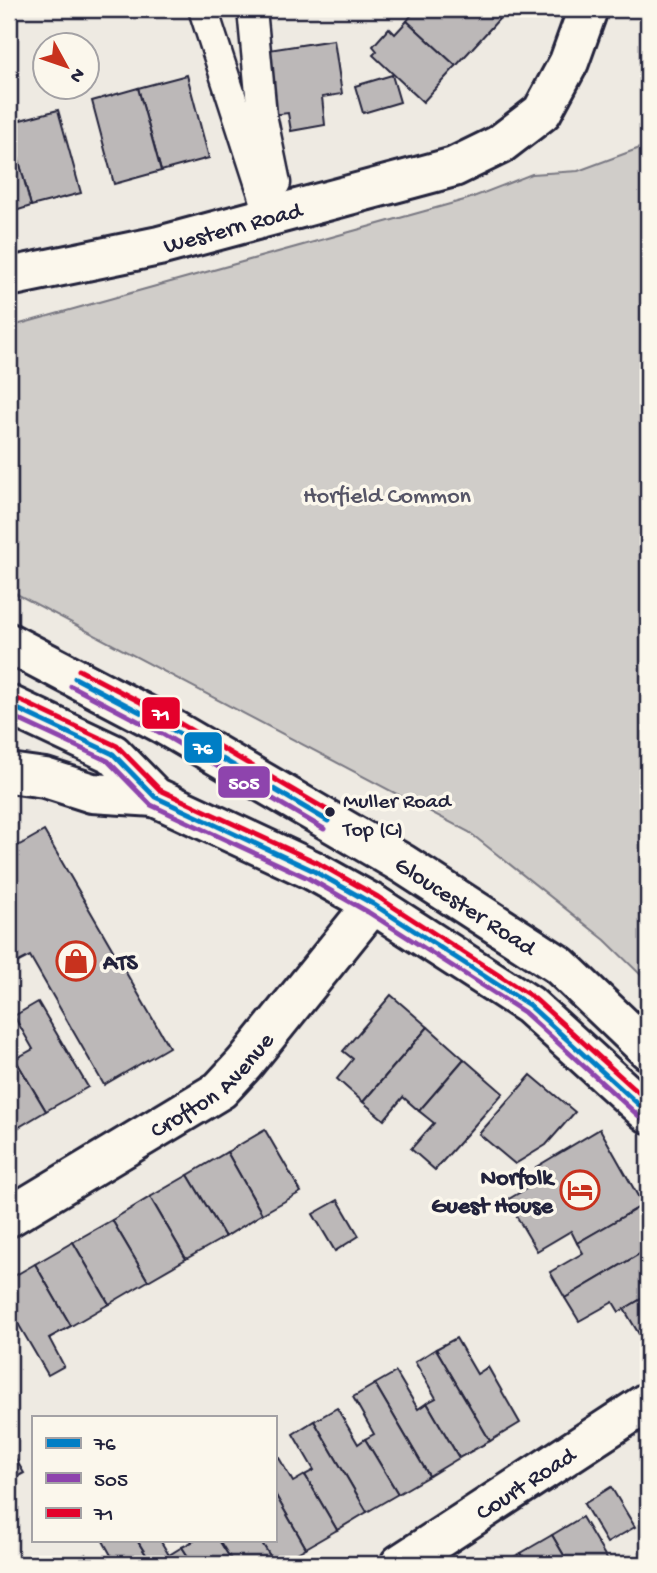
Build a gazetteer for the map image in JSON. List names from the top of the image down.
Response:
{
  "streets": {
    "main road": [
      "Western Road",
      "Gloucester Road",
      "Crofton Avenue",
      "Court Road"
    ]
  },
  "crossings": [
    ["Gloucester Road", "Crofton Avenue"]
  ],
  "parks": ["Horfield Common"],
  "places": {
    "other": ["Muller Road Top (C)"],
    "shop": ["ATS"],
    "hotel": ["Norfolk Guest House"]
  },
  "lines": ["transit line 71", "transit line 76", "transit line 505"],
  "legend": ["76", "505", "71"],
  "north": "bottom right"
}
